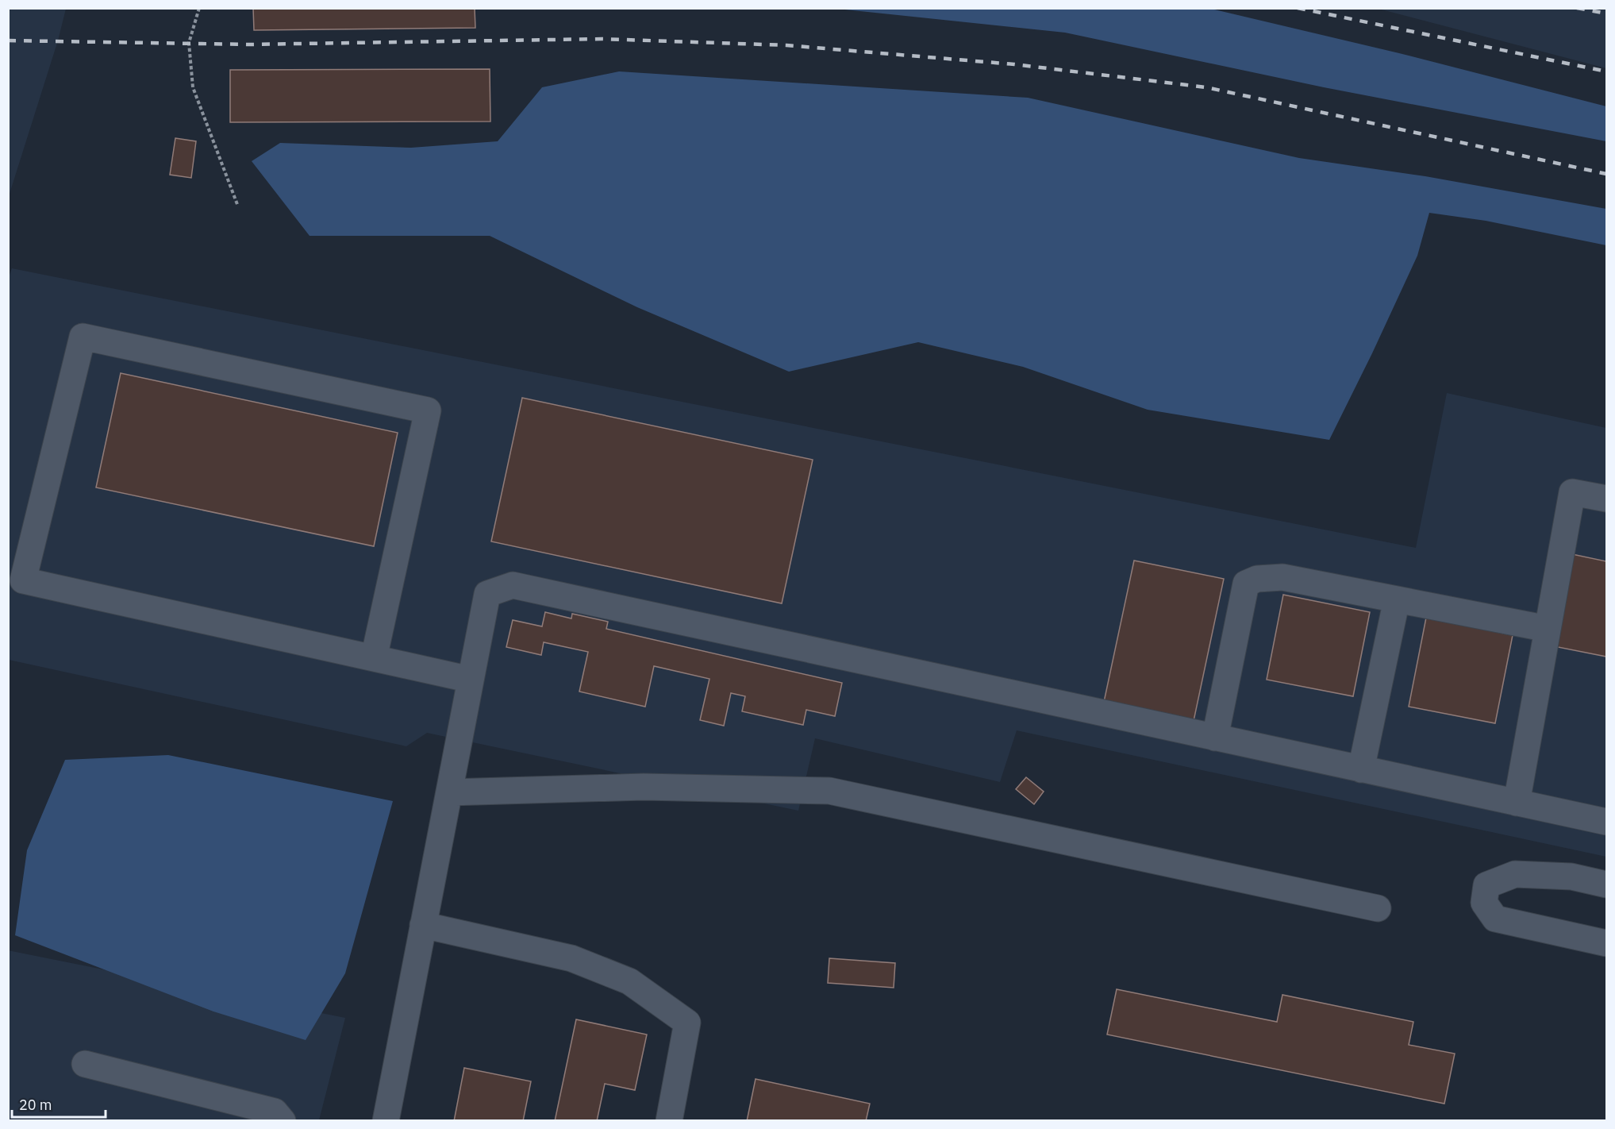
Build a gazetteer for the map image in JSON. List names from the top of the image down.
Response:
{
  "scale_bar": "20 m"
}
